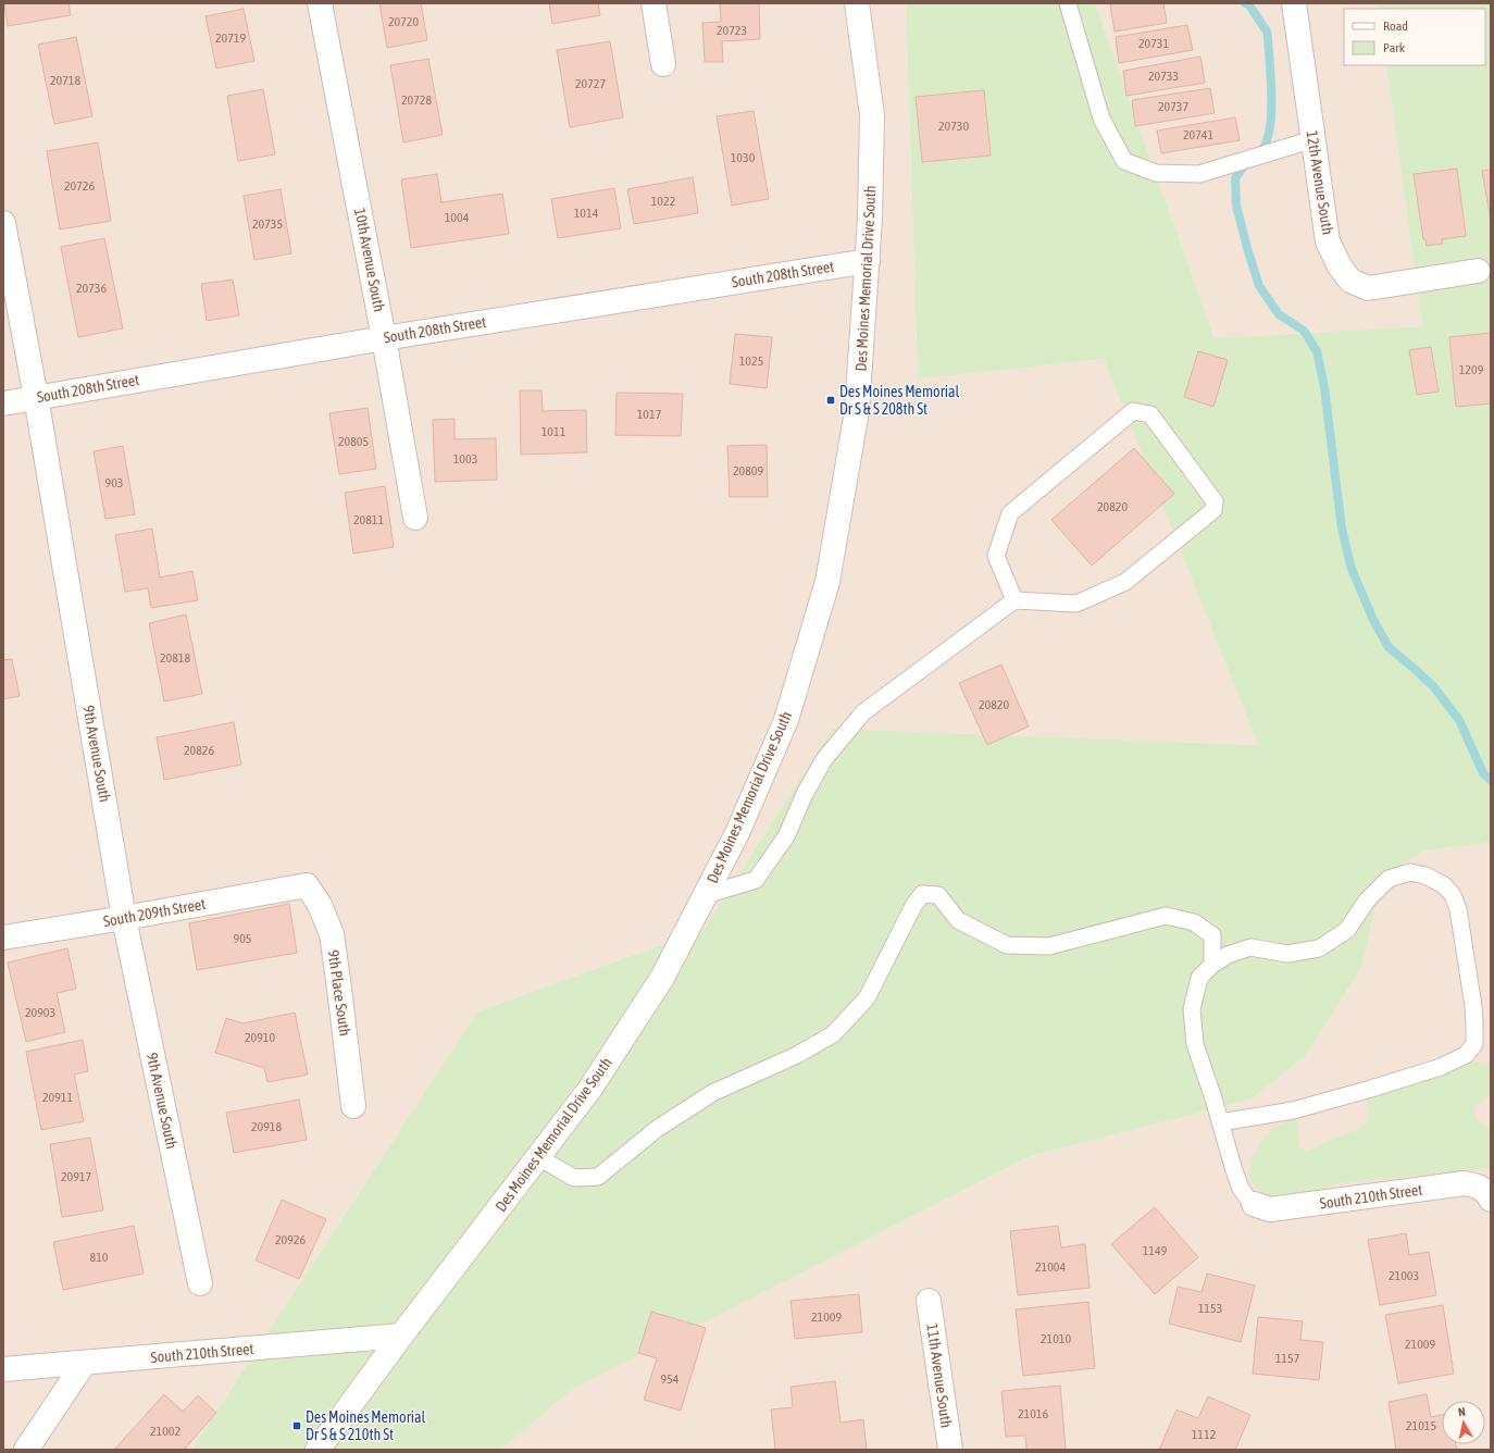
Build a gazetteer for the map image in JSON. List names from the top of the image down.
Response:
{
  "streets": {
    "street": [
      "12th Avenue South",
      "10th Avenue South",
      "South 208th Street",
      "Des Moines Memorial Drive South",
      "9th Avenue South",
      "South 209th Street",
      "9th Place South",
      "South 210th Street",
      "11th Avenue South"
    ]
  },
  "crossings": [
    ["10th Avenue South", "South 208th Street"],
    ["South 208th Street", "Des Moines Memorial Drive South"],
    ["South 208th Street", "9th Avenue South"],
    ["Des Moines Memorial Drive South", "South 210th Street"],
    ["9th Avenue South", "South 209th Street"],
    ["South 209th Street", "9th Place South"]
  ],
  "places": {
    "transit": ["Des Moines Memorial Dr S & S 208th St", "Des Moines Memorial Dr S & S 210th St"]
  },
  "house_numbers": [
    "20720",
    "20723",
    "20719",
    "20731",
    "20733",
    "20718",
    "20727",
    "20728",
    "20737",
    "20730",
    "20741",
    "1030",
    "20726",
    "1022",
    "1014",
    "1004",
    "20735",
    "20736",
    "1025",
    "1209",
    "1017",
    "1011",
    "20805",
    "1003",
    "20809",
    "903",
    "20820",
    "20811",
    "20818",
    "20820",
    "20826",
    "905",
    "20903",
    "20910",
    "20911",
    "20918",
    "20917",
    "20926",
    "1149",
    "810",
    "21004",
    "21003",
    "1153",
    "21009",
    "21010",
    "21009",
    "1157",
    "954",
    "21016",
    "21015",
    "21002",
    "1112"
  ],
  "legend": ["Road", "Park"],
  "north": "top"
}
